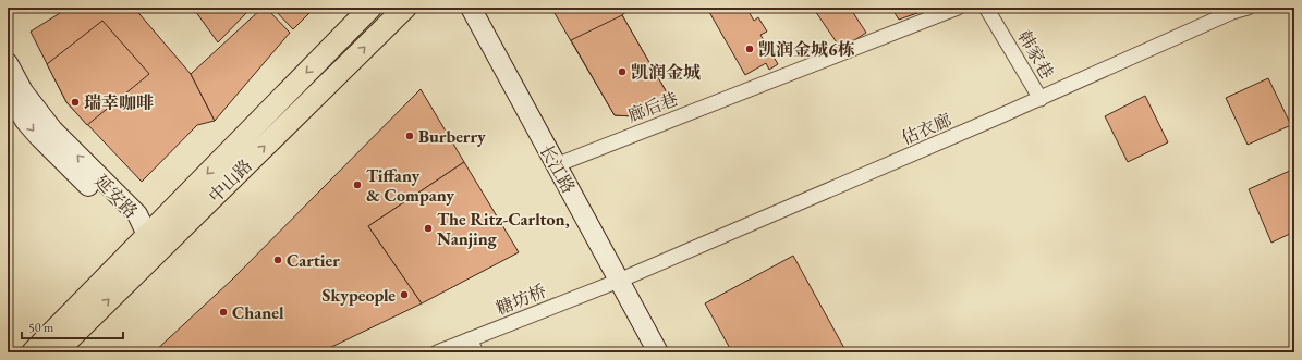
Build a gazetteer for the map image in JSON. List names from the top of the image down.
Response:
{
  "streets": {
    "main road": ["中山路"],
    "street": [
      "韩家巷",
      "廊后巷",
      "估衣廊",
      "长江路",
      "延安路",
      "糖坊桥"
    ]
  },
  "crossings": [
    ["韩家巷", "估衣廊"],
    ["廊后巷", "长江路"],
    ["估衣廊", "长江路"],
    ["估衣廊", "糖坊桥"],
    ["长江路", "糖坊桥"],
    ["中山路", "延安路"]
  ],
  "places": [
    "凯润金城6栋",
    "凯润金城",
    "瑞幸咖啡",
    "Burberry",
    "Tiffany & Company",
    "The Ritz-Carlton, Nanjing",
    "Cartier",
    "Skypeople",
    "Chanel"
  ],
  "scale_bar": "50 m"
}
